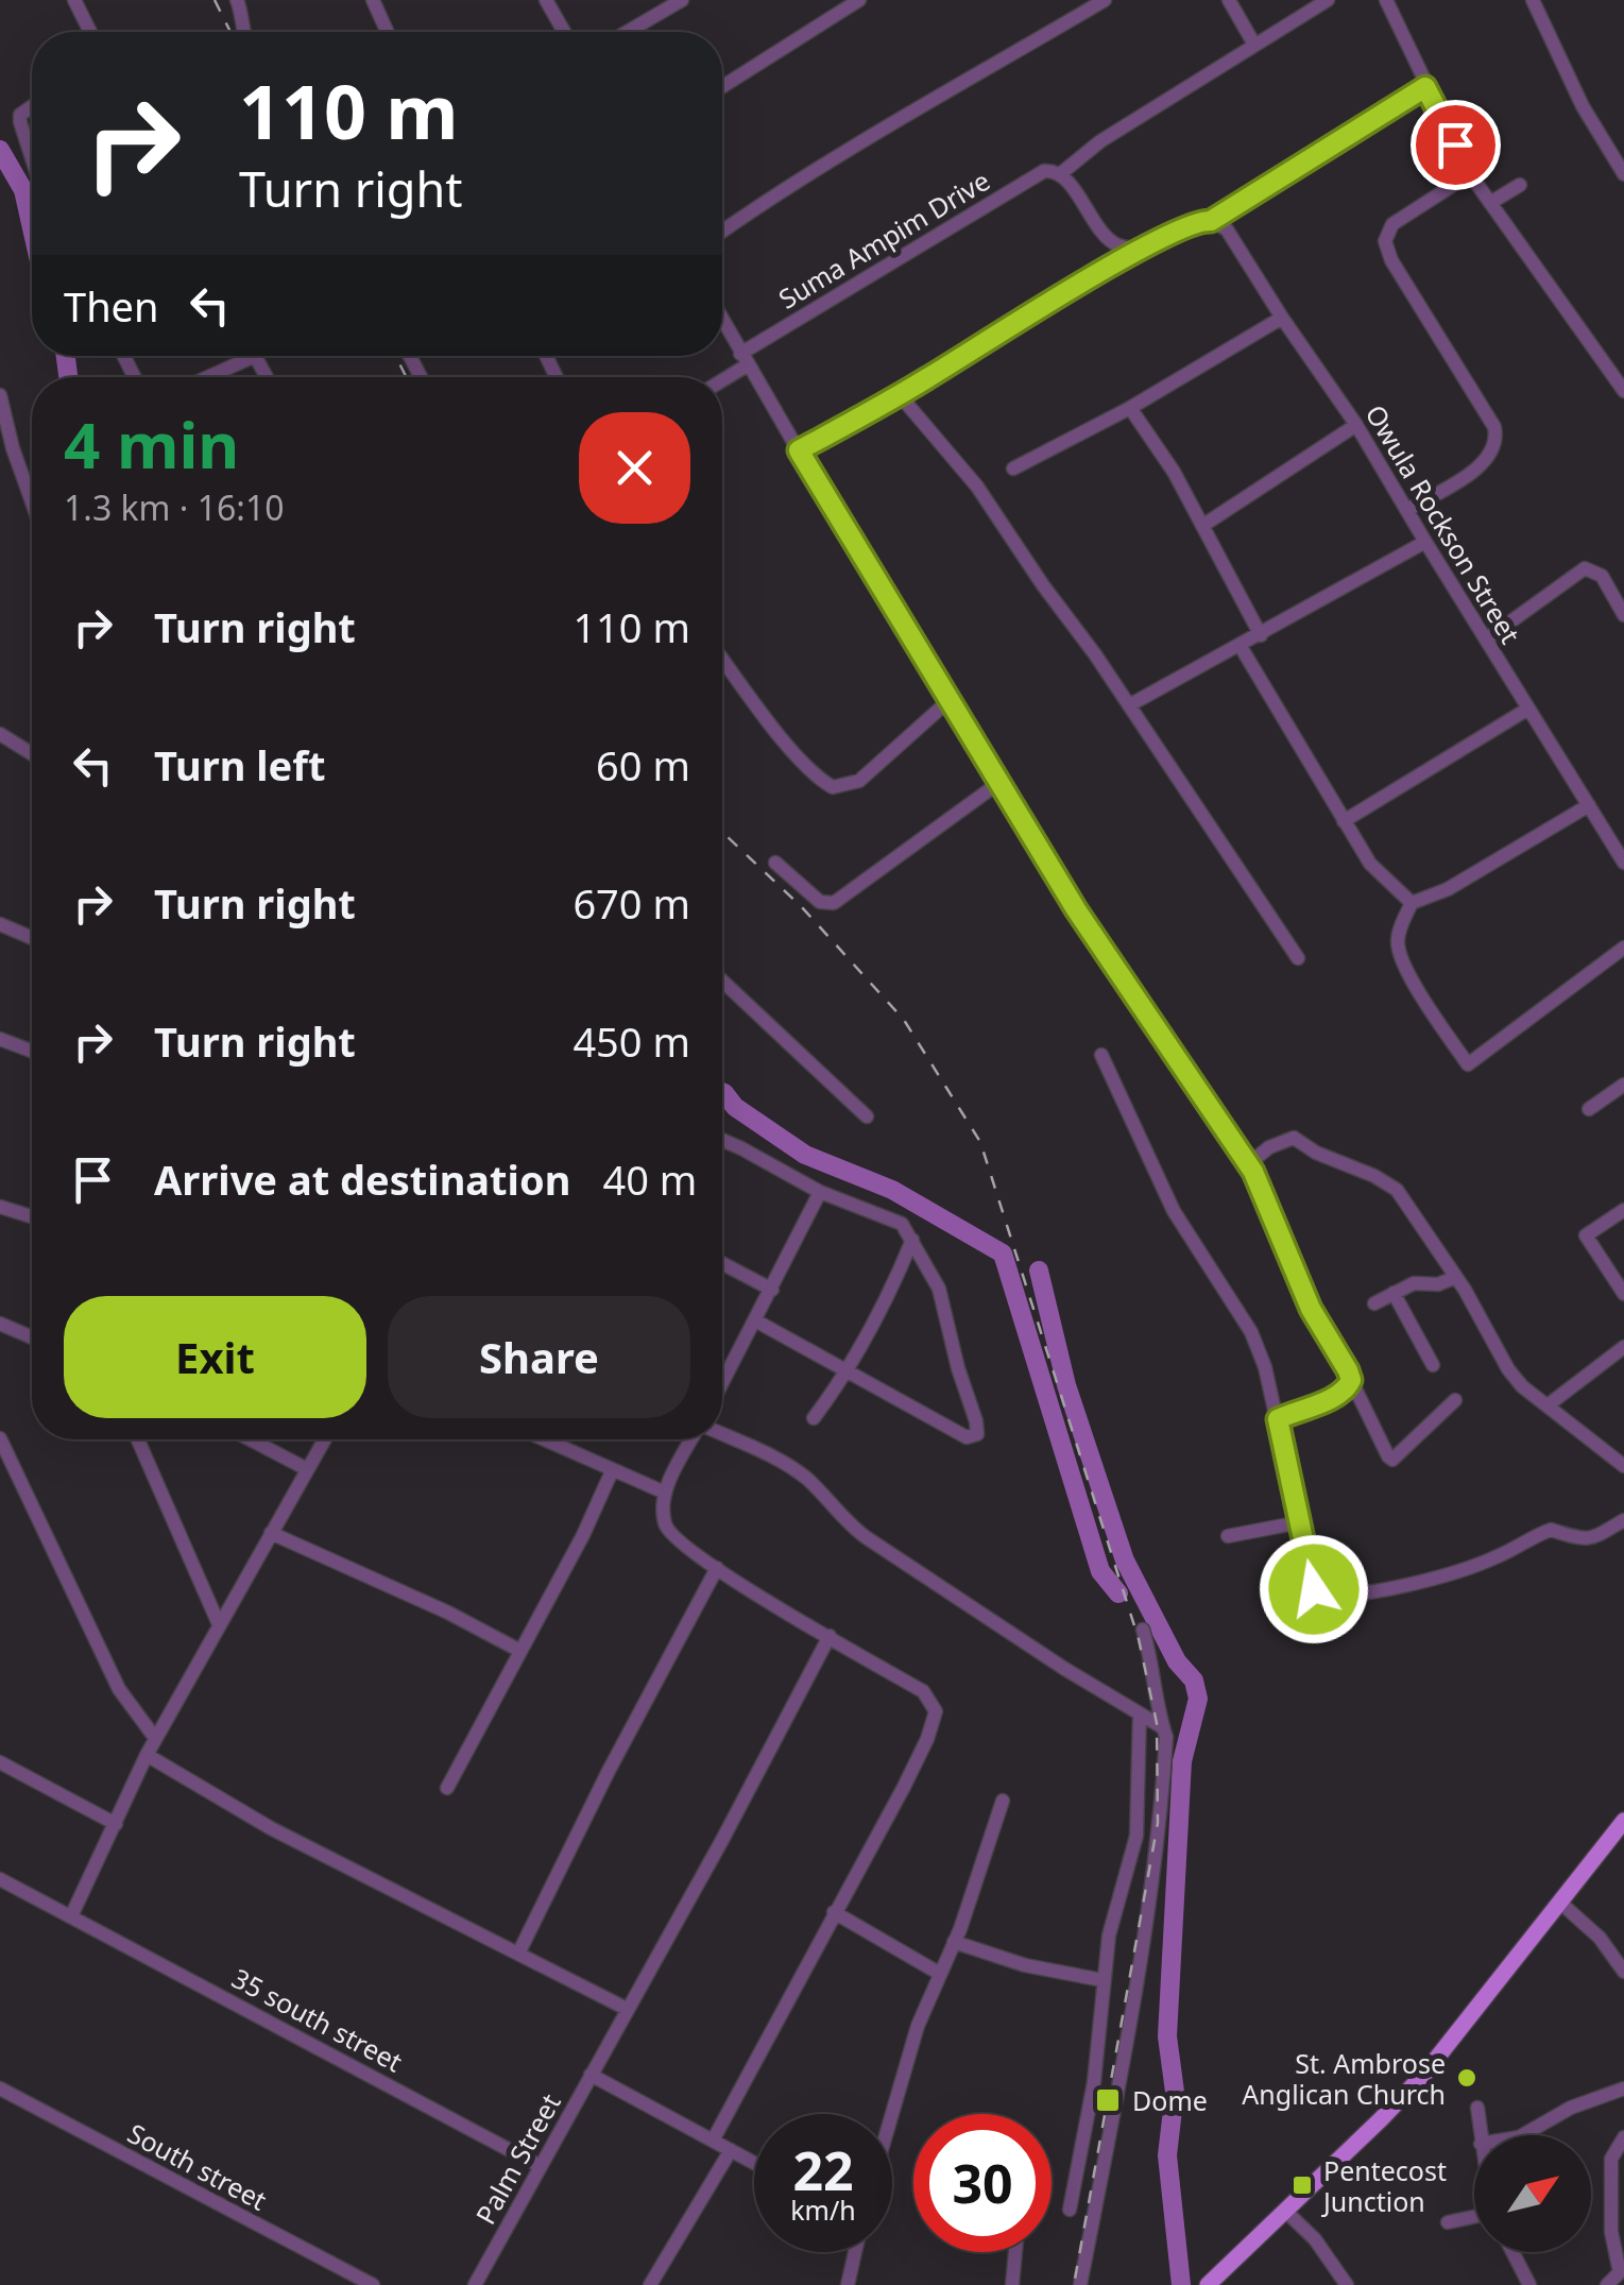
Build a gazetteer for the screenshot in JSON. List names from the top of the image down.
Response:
{
  "streets": {
    "street": [
      "Suma Ampim Drive",
      "Owula Rockson Street",
      "35 south street",
      "Palm Street",
      "South street"
    ]
  },
  "crossings": [
    ["35 south street", "Palm Street"]
  ],
  "places": {
    "other": ["St. Ambrose Anglican Church"],
    "transit": ["Dome", "Pentecost Junction"]
  },
  "north": "top right",
  "page": {
    "turn": ["110 m", "Turn right"],
    "then": "Then",
    "heading": ["4 min", "1.3 km · 16:10"],
    "list": [
      {
        "name": "Turn right",
        "value": "110 m"
      },
      {
        "name": "Turn left",
        "value": "60 m"
      },
      {
        "name": "Turn right",
        "value": "670 m"
      },
      {
        "name": "Turn right",
        "value": "450 m"
      },
      {
        "name": "Arrive at destination",
        "value": "40 m"
      }
    ],
    "buttons": ["Exit", "Share"],
    "speed": "22 km/h",
    "limit": "30"
  }
}
